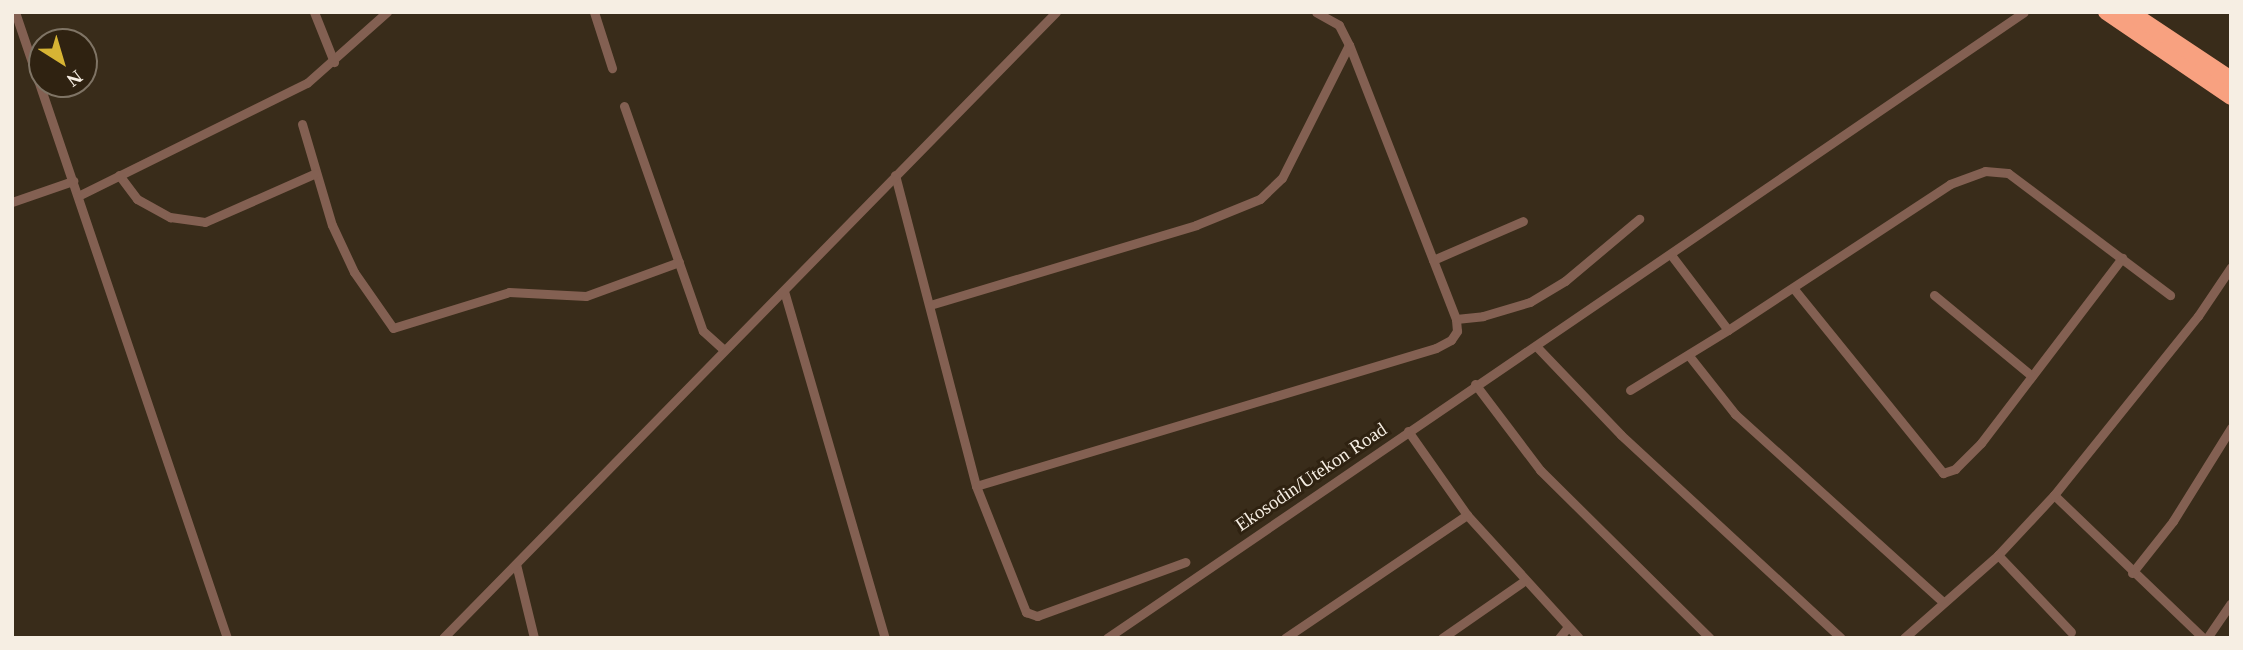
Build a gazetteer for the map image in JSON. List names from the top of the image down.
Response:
{
  "streets": {
    "street": ["Ekosodin/Utekon Road"]
  },
  "north": "bottom right"
}
